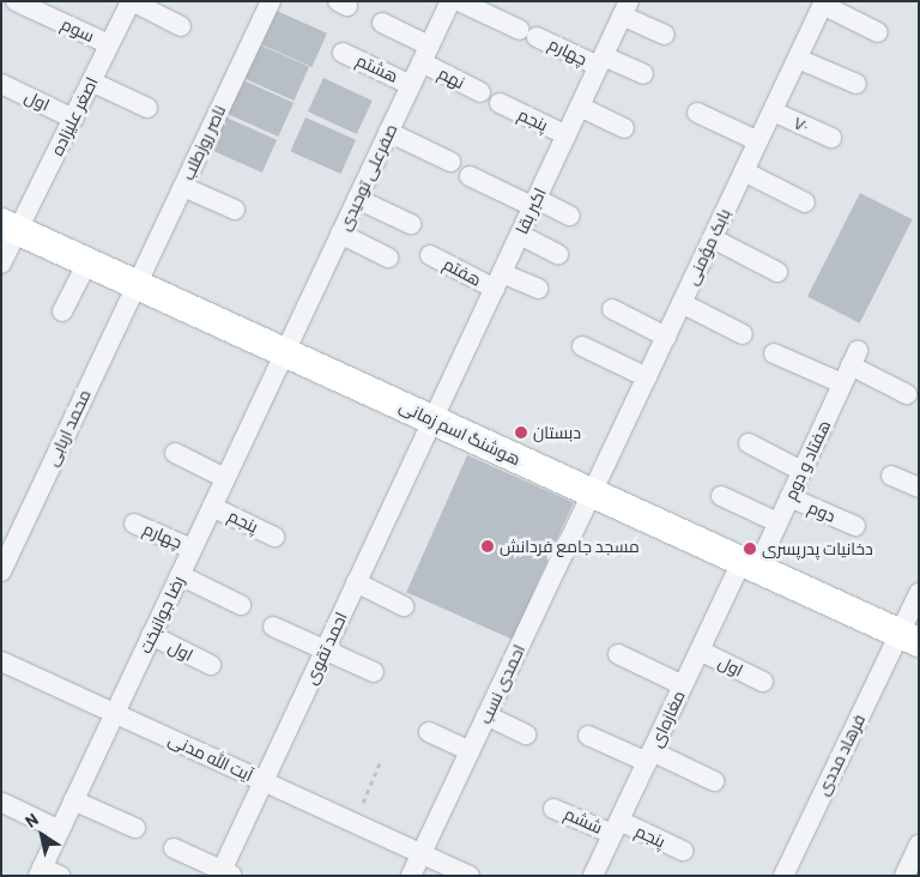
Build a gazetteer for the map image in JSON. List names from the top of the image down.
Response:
{
  "streets": {
    "street": [
      "سوم",
      "چهارم",
      "هشتم",
      "نهم",
      "اول",
      "اصغر علیزاده",
      "پنجم",
      "۷۰",
      "ناصر روزطلب",
      "صفرعلی توحیدی",
      "اکبر بقا",
      "بابک مؤمنی",
      "هفتم",
      "محمد اربابی",
      "هوشنگ اسم زمانی",
      "هفتاد و دوم",
      "دوم",
      "رضا جوانبخت",
      "احمد تقوی",
      "احمدی نسب",
      "مغازه‌ای",
      "فرهاد مددی",
      "آیت‌ الله مدنی",
      "ششم"
    ]
  },
  "crossings": [
    ["سوم", "اصغر علیزاده"],
    ["چهارم", "اکبر بقا"],
    ["چهارم", "رضا جوانبخت"],
    ["هشتم", "صفرعلی توحیدی"],
    ["نهم", "صفرعلی توحیدی"],
    ["اول", "اصغر علیزاده"],
    ["اول", "رضا جوانبخت"],
    ["اول", "مغازه‌ای"],
    ["اصغر علیزاده", "هوشنگ اسم زمانی"],
    ["پنجم", "اکبر بقا"],
    ["پنجم", "رضا جوانبخت"],
    ["پنجم", "مغازه‌ای"],
    ["پنجم", "ششم"],
    ["۷۰", "بابک مؤمنی"],
    ["ناصر روزطلب", "محمد اربابی"],
    ["ناصر روزطلب", "هوشنگ اسم زمانی"],
    ["صفرعلی توحیدی", "هوشنگ اسم زمانی"],
    ["صفرعلی توحیدی", "رضا جوانبخت"],
    ["اکبر بقا", "هفتم"],
    ["اکبر بقا", "هوشنگ اسم زمانی"],
    ["اکبر بقا", "احمد تقوی"],
    ["بابک مؤمنی", "هوشنگ اسم زمانی"],
    ["بابک مؤمنی", "احمدی نسب"],
    ["محمد اربابی", "هوشنگ اسم زمانی"],
    ["هوشنگ اسم زمانی", "هفتاد و دوم"],
    ["هوشنگ اسم زمانی", "رضا جوانبخت"],
    ["هوشنگ اسم زمانی", "احمد تقوی"],
    ["هوشنگ اسم زمانی", "احمدی نسب"],
    ["هوشنگ اسم زمانی", "مغازه‌ای"],
    ["هوشنگ اسم زمانی", "فرهاد مددی"],
    ["هفتاد و دوم", "دوم"],
    ["هفتاد و دوم", "مغازه‌ای"],
    ["رضا جوانبخت", "آیت‌ الله مدنی"],
    ["احمد تقوی", "آیت‌ الله مدنی"],
    ["احمدی نسب", "آیت‌ الله مدنی"],
    ["مغازه‌ای", "ششم"]
  ],
  "places": ["دبستان", "مسجد جامع فردانش", "دخانیات پدرپسری"],
  "north": "top left"
}
